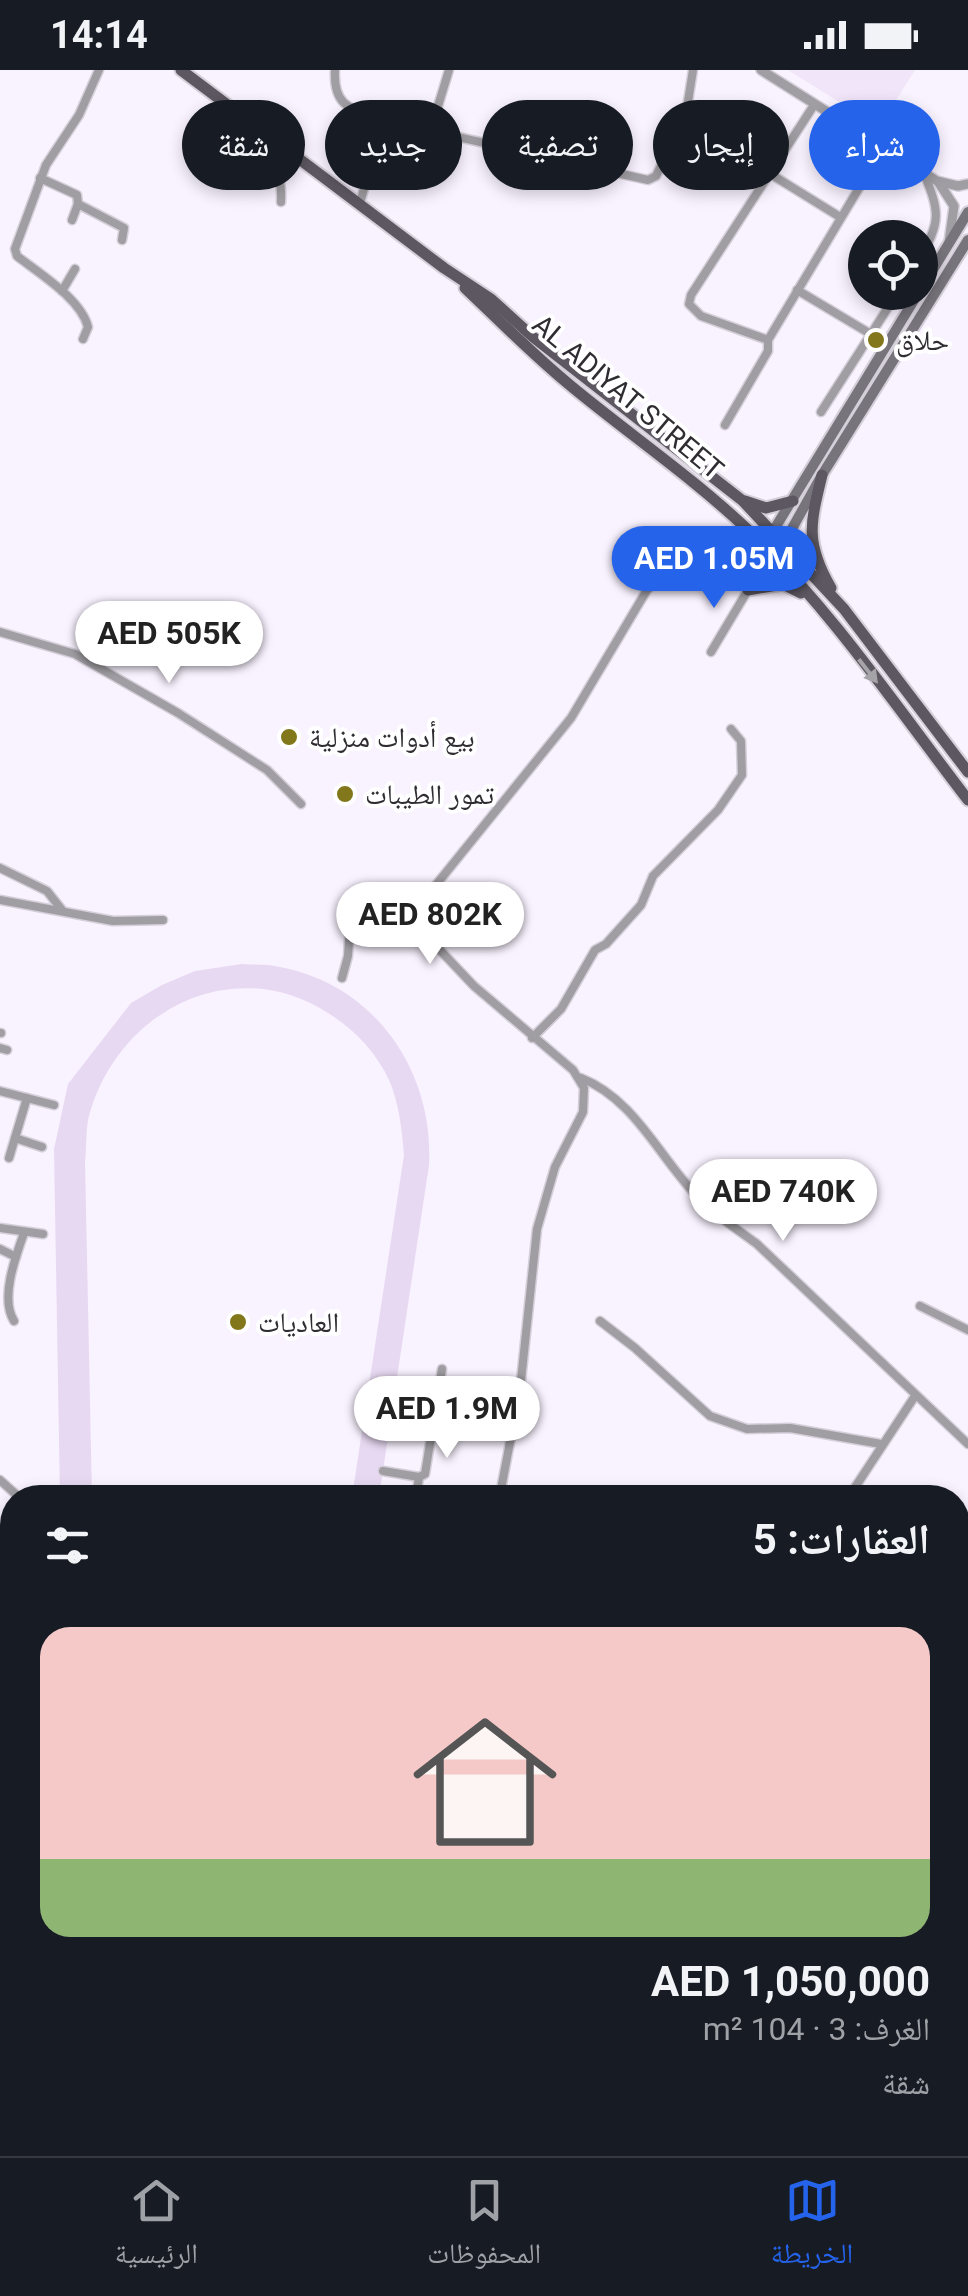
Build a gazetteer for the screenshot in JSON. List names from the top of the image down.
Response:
{
  "streets": {
    "main road": ["AL ADIYAT STREET"]
  },
  "places": [
    "حلاق",
    "بيع أدوات منزلية",
    "تمور الطيبات",
    "العاديات"
  ],
  "page": {
    "status": "14:14",
    "chip": [
      "شراء",
      "إيجار",
      "تصفية",
      "جديد",
      "شقة"
    ],
    "price": [
      "AED 1.05M",
      "AED 505K",
      "AED 802K",
      "AED 740K",
      "AED 1.9M"
    ],
    "heading": "العقارات: 5",
    "list": [
      {
        "name": "AED 1,050,000",
        "note": "الغرف: 3 · 104 m² · شقة"
      }
    ],
    "tabs": ["الخريطة", "المحفوظات", "الرئيسية"]
  }
}
